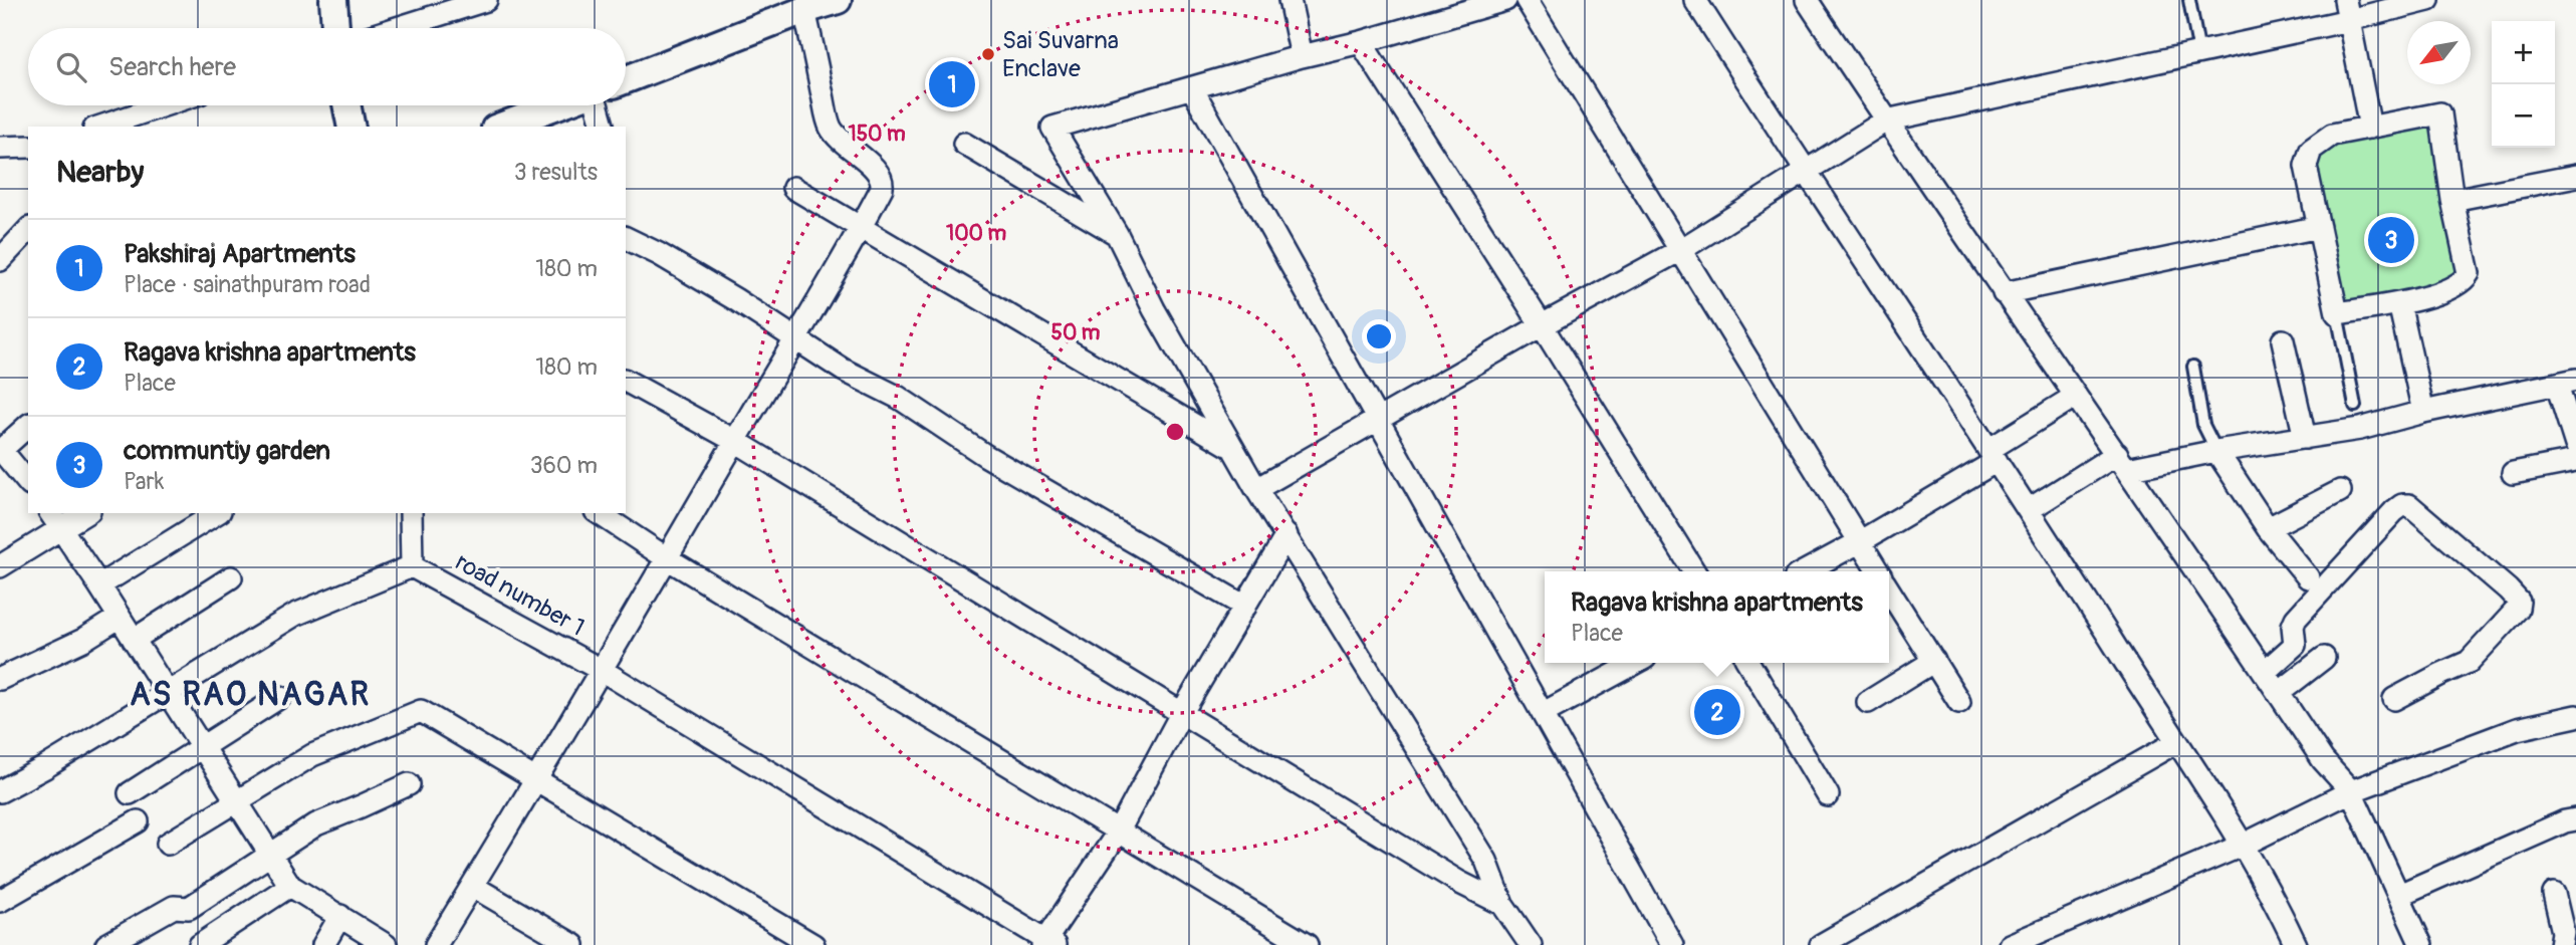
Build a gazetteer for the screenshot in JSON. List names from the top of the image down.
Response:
{
  "streets": {
    "street": ["road number 1"]
  },
  "districts": ["AS RAO NAGAR"],
  "places": ["Sai Suvarna Enclave"],
  "north": "bottom left",
  "page": {
    "map_buttons": ["+", "−"],
    "search": "Search here",
    "pins": ["1", "3", "2"],
    "heading": ["Nearby", "3 results"],
    "list": [
      {
        "mark": "1",
        "name": "Pakshiraj Apartments",
        "note": "Place · sainathpuram road",
        "value": "180 m"
      },
      {
        "mark": "2",
        "name": "Ragava krishna apartments",
        "note": "Place",
        "value": "180 m"
      },
      {
        "mark": "3",
        "name": "communtiy garden",
        "note": "Park",
        "value": "360 m"
      }
    ],
    "popup": ["Ragava krishna apartments", "Place"]
  },
  "rings": ["150 m", "100 m", "50 m"]
}
